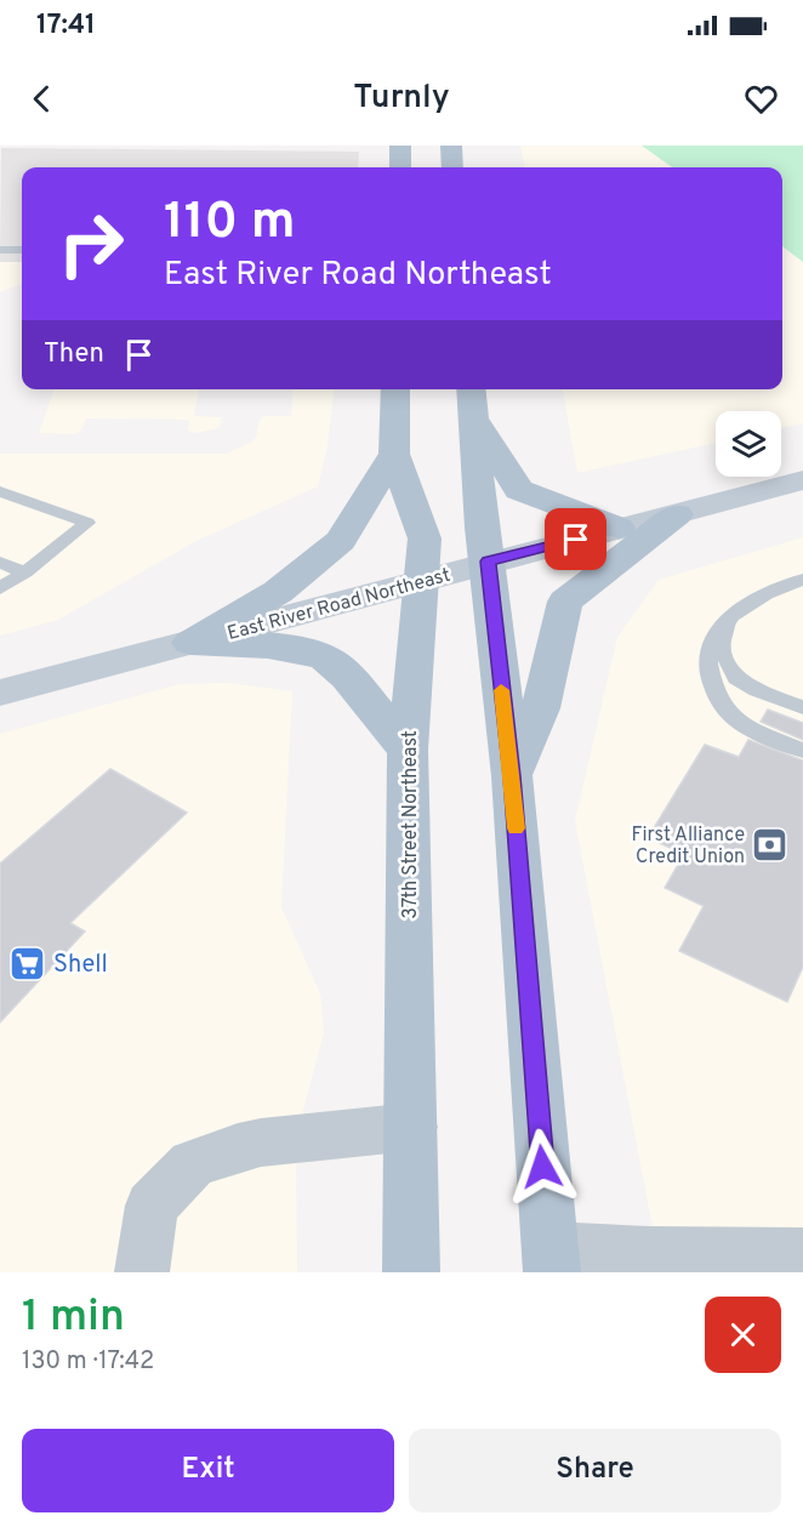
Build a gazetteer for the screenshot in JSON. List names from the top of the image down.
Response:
{
  "streets": {
    "main road": ["37th Street Northeast"],
    "street": ["East River Road Northeast"]
  },
  "crossings": [
    ["East River Road Northeast", "37th Street Northeast"]
  ],
  "places": {
    "bank": ["First Alliance Credit Union"],
    "supermarket": ["Shell"]
  },
  "page": {
    "status": "17:41",
    "header": "Turnly",
    "turn": ["110 m", "East River Road Northeast"],
    "then": "Then",
    "heading": ["1 min", "130 m · 17:42"],
    "buttons": ["Exit", "Share"]
  }
}
